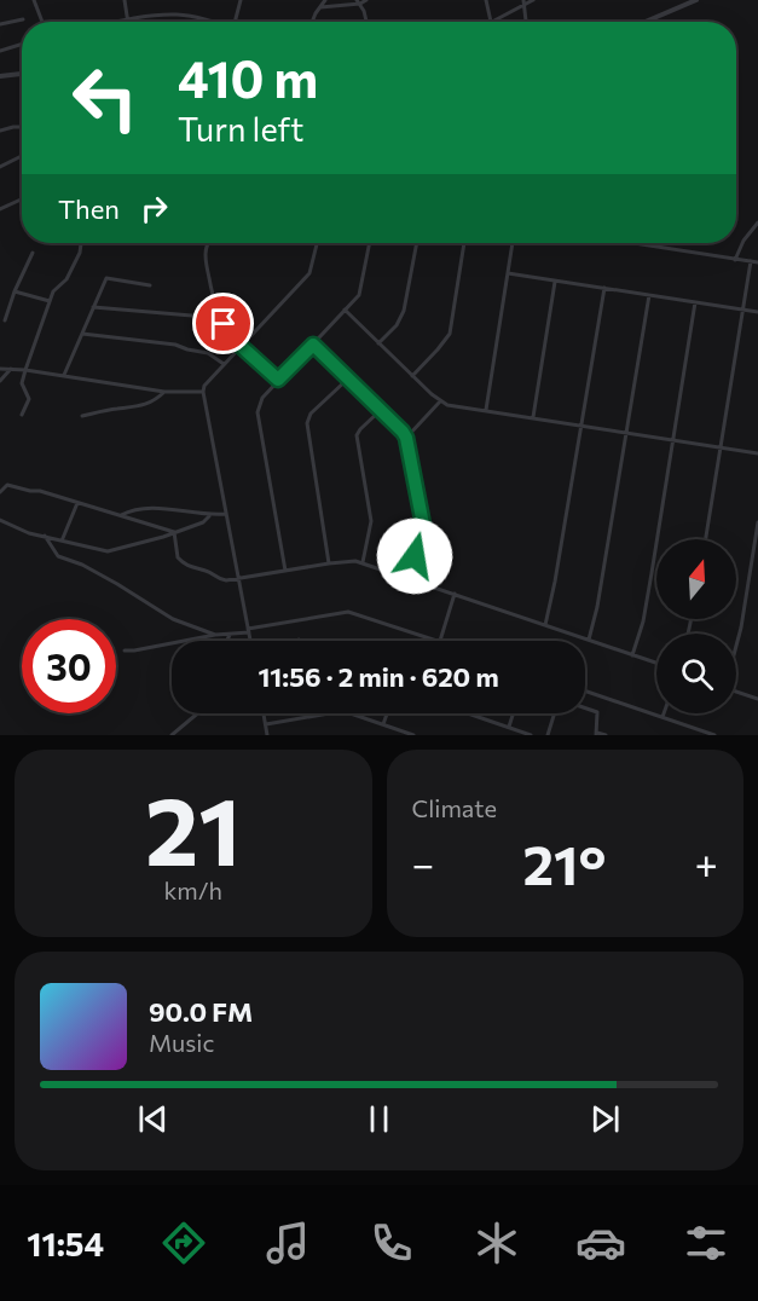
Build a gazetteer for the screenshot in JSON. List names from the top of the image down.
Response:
{
  "north": "top",
  "page": {
    "turn": ["410 m", "Turn left"],
    "then": "Then",
    "limit": "30",
    "trip": "11:56 · 2 min · 620 m",
    "tile": [
      ["21", "km/h"],
      "Climate"
    ],
    "heat": ["−", "21°", "+"],
    "song": ["90.0 FM", "Music"],
    "tabs": "11:54"
  }
}
